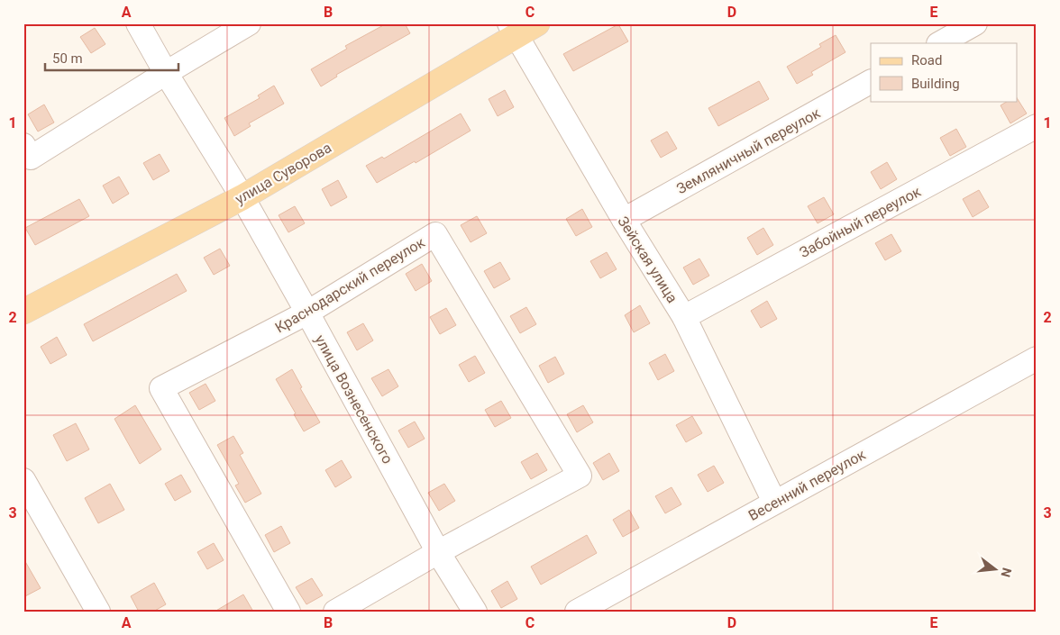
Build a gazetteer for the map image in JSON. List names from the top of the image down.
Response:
{
  "streets": {
    "main road": ["улица Суворова"],
    "street": [
      "Земляничный переулок",
      "Забойный переулок",
      "Зейская улица",
      "Краснодарский переулок",
      "улица Вознесенского",
      "Весенний переулок"
    ]
  },
  "crossings": [
    ["Земляничный переулок", "Зейская улица"],
    ["улица Суворова", "Зейская улица"],
    ["улица Суворова", "улица Вознесенского"],
    ["Забойный переулок", "Зейская улица"],
    ["Зейская улица", "Весенний переулок"],
    ["Краснодарский переулок", "улица Вознесенского"]
  ],
  "legend": ["Road", "Building"],
  "scale_bar": "50 m",
  "north": "right",
  "grid": {
    "columns": [
      "A",
      "B",
      "C",
      "D",
      "E"
    ],
    "rows": ["1", "2", "3"]
  }
}
